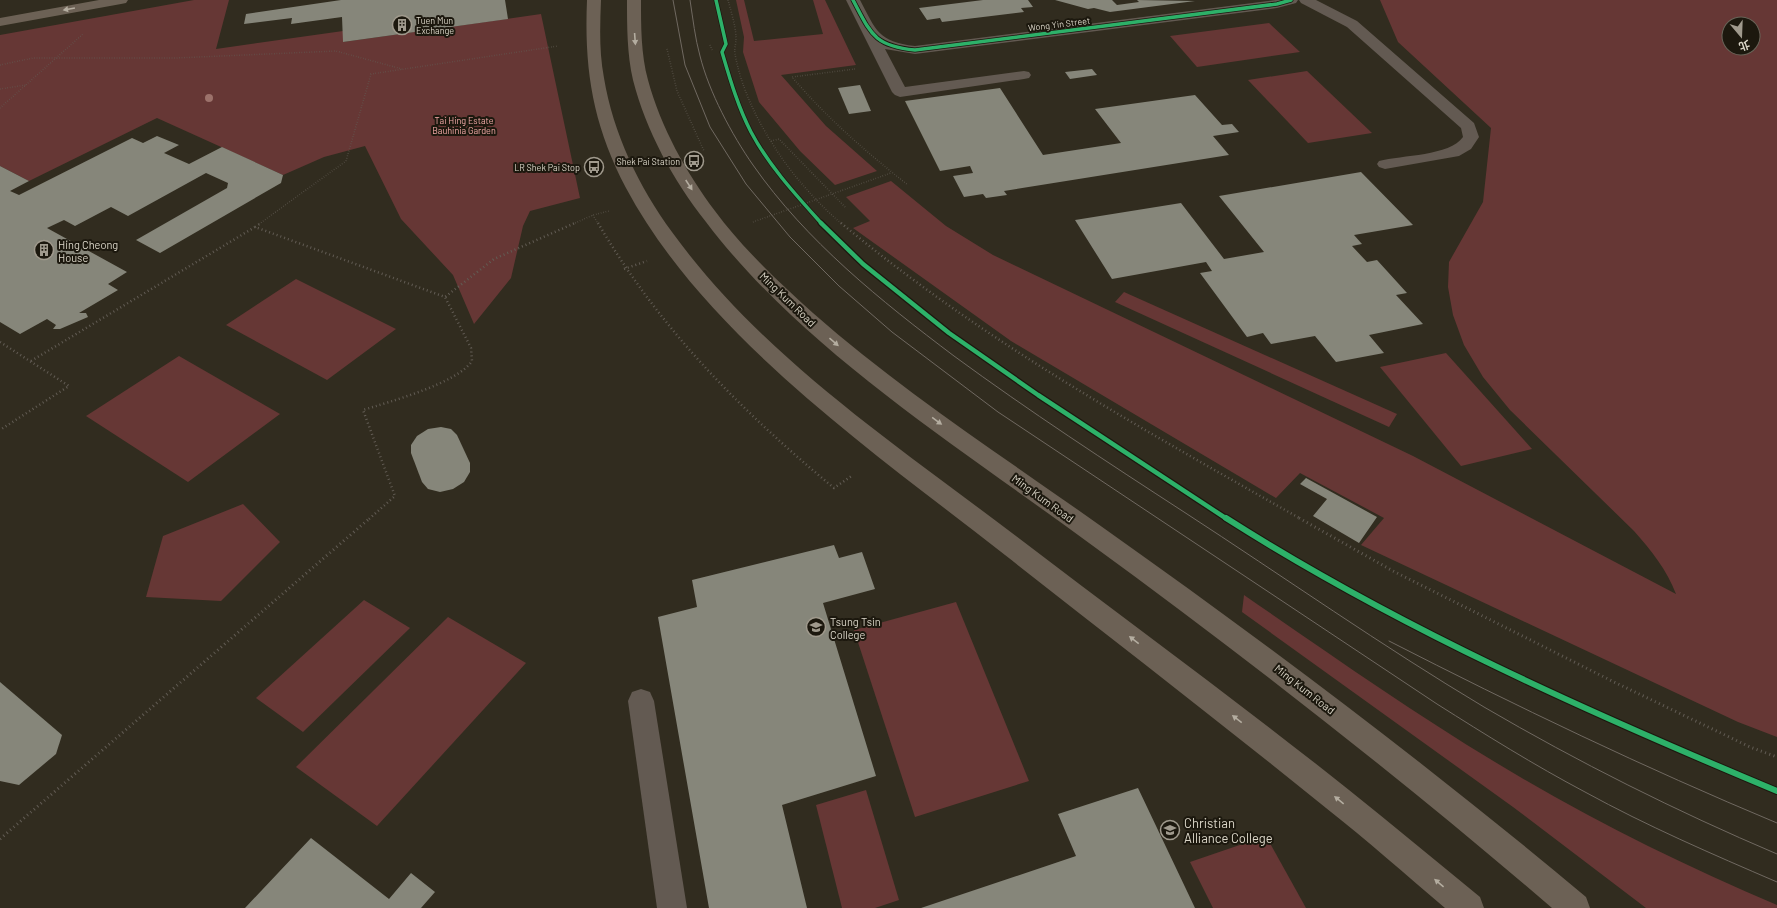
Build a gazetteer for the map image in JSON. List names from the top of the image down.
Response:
{
  "streets": {
    "main road": ["Ming Kum Road"],
    "street": ["Wong Yin Street"]
  },
  "parks": ["Tai Hing Estate Bauhinia Garden"],
  "places": {
    "building": ["Tuen Mun Exchange", "Hing Cheong House"],
    "bus stop": ["Shek Pai Station", "LR Shek Pai Stop"],
    "school or university": ["Tsung Tsin College", "Christian Alliance College"]
  },
  "north": "bottom"
}
